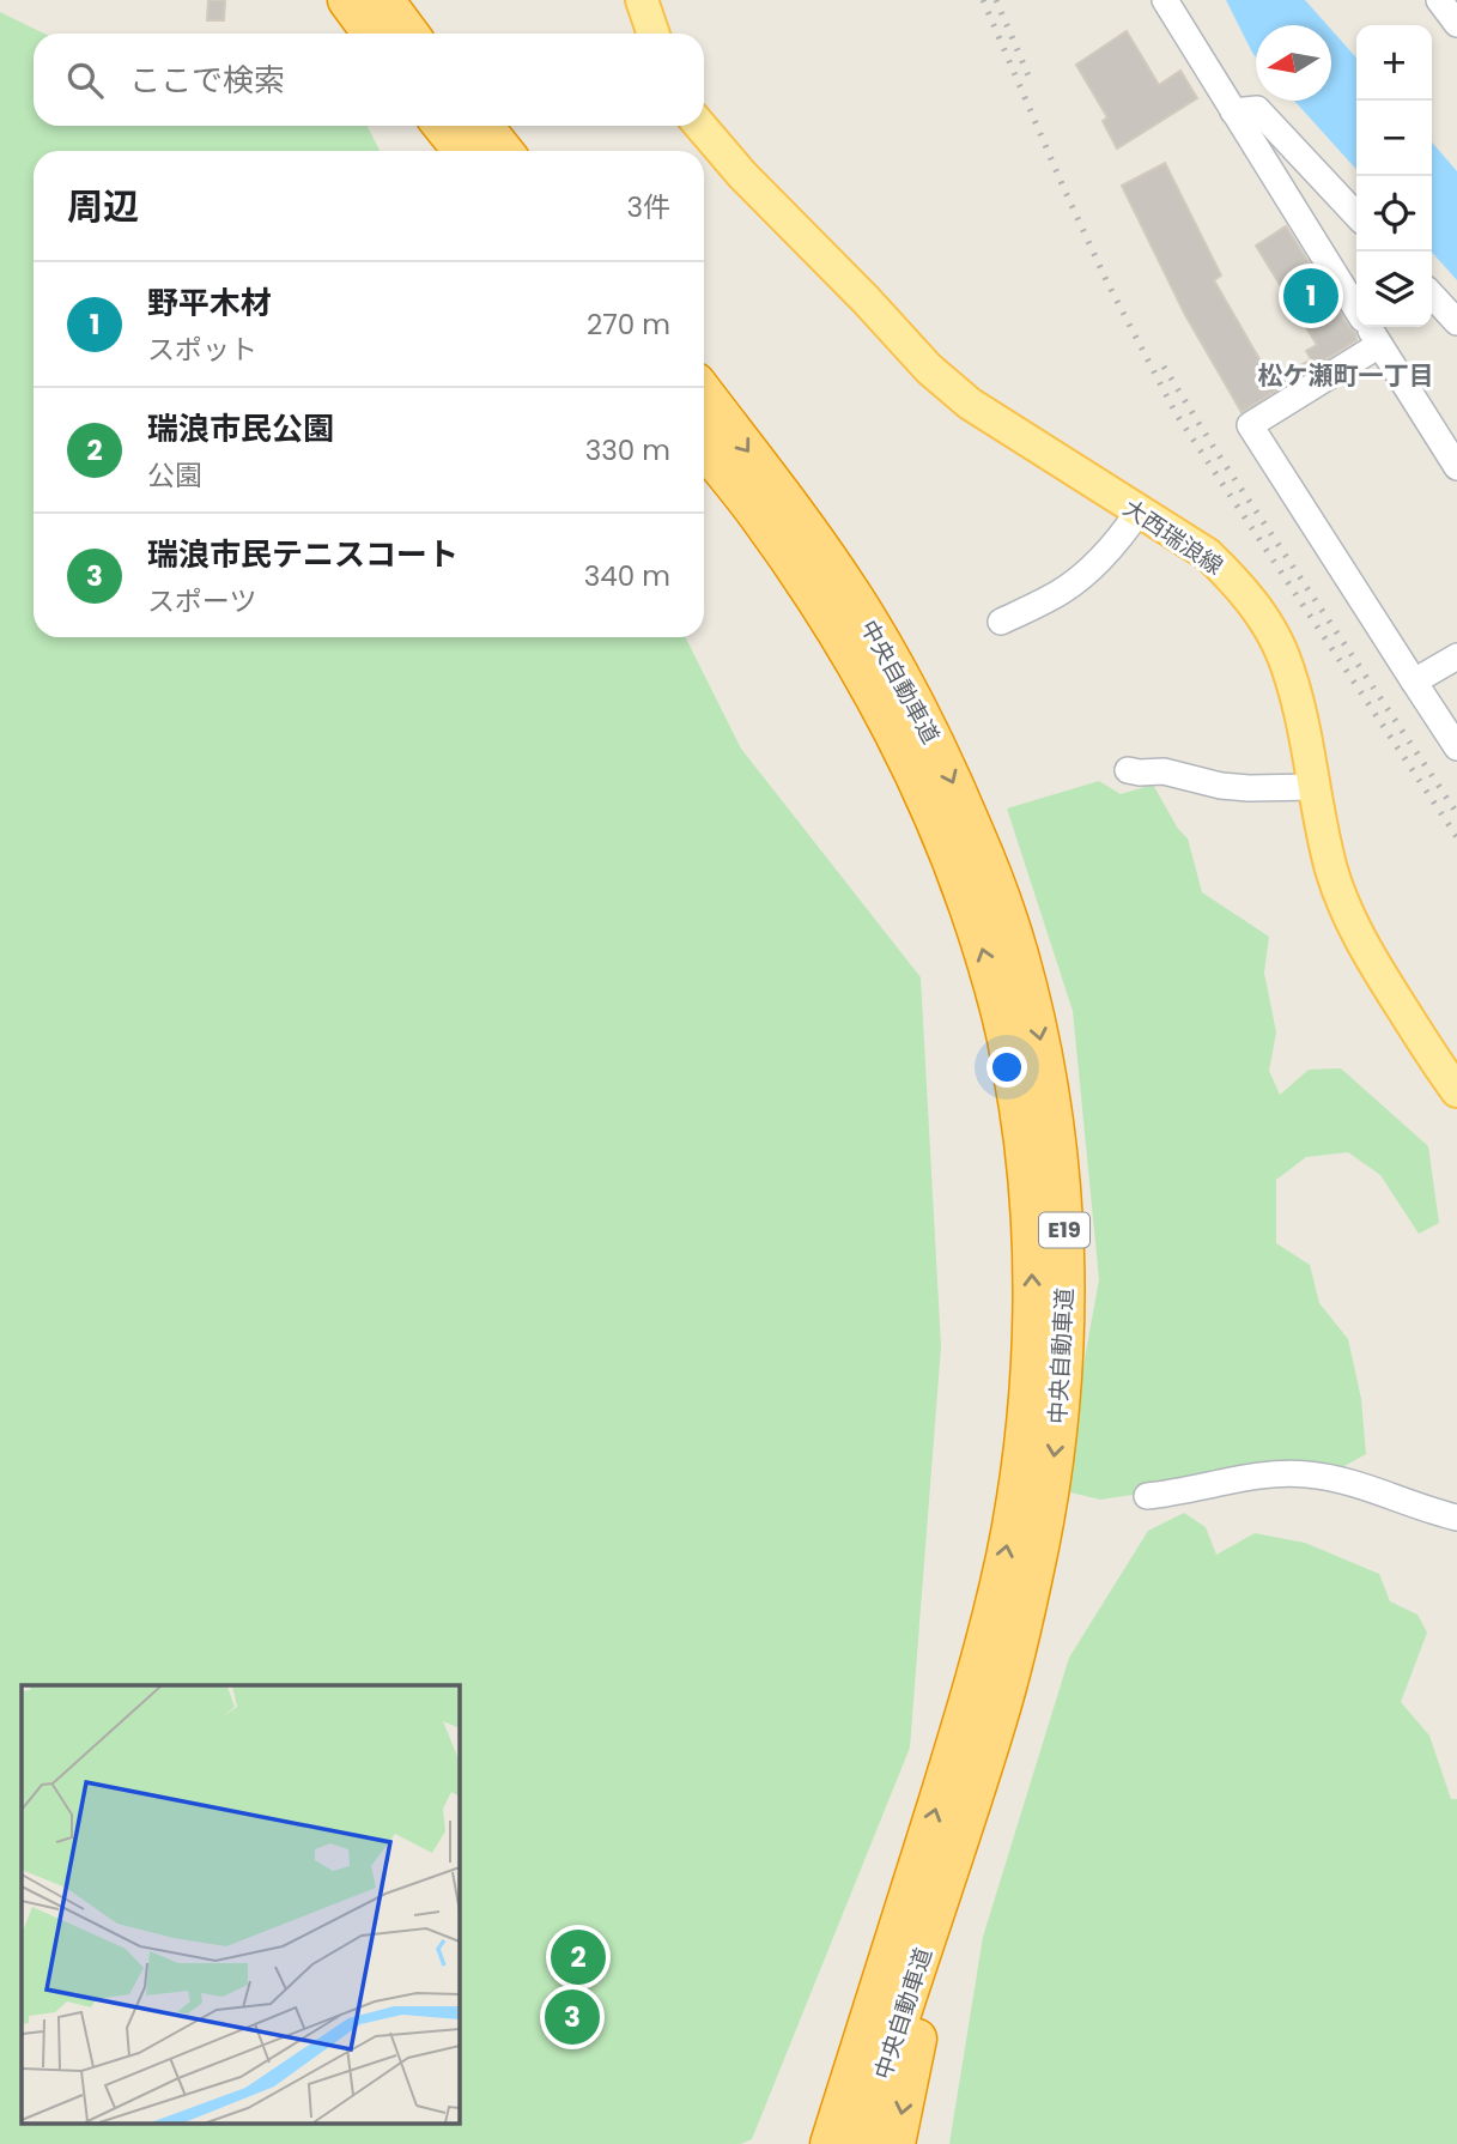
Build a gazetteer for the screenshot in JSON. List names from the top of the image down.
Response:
{
  "streets": {
    "highway": ["中央自動車道", "E19"],
    "main road": ["大西瑞浪線"]
  },
  "districts": ["松ケ瀬町一丁目"],
  "north": "left",
  "page": {
    "map_buttons": ["+", "−"],
    "search": "ここで検索",
    "heading": ["周辺", "3件"],
    "list": [
      {
        "mark": "1",
        "name": "野平木材",
        "note": "スポット",
        "value": "270 m"
      },
      {
        "mark": "2",
        "name": "瑞浪市民公園",
        "note": "公園",
        "value": "330 m"
      },
      {
        "mark": "3",
        "name": "瑞浪市民テニスコート",
        "note": "スポーツ",
        "value": "340 m"
      }
    ],
    "pins": ["1", "2", "3"]
  }
}
